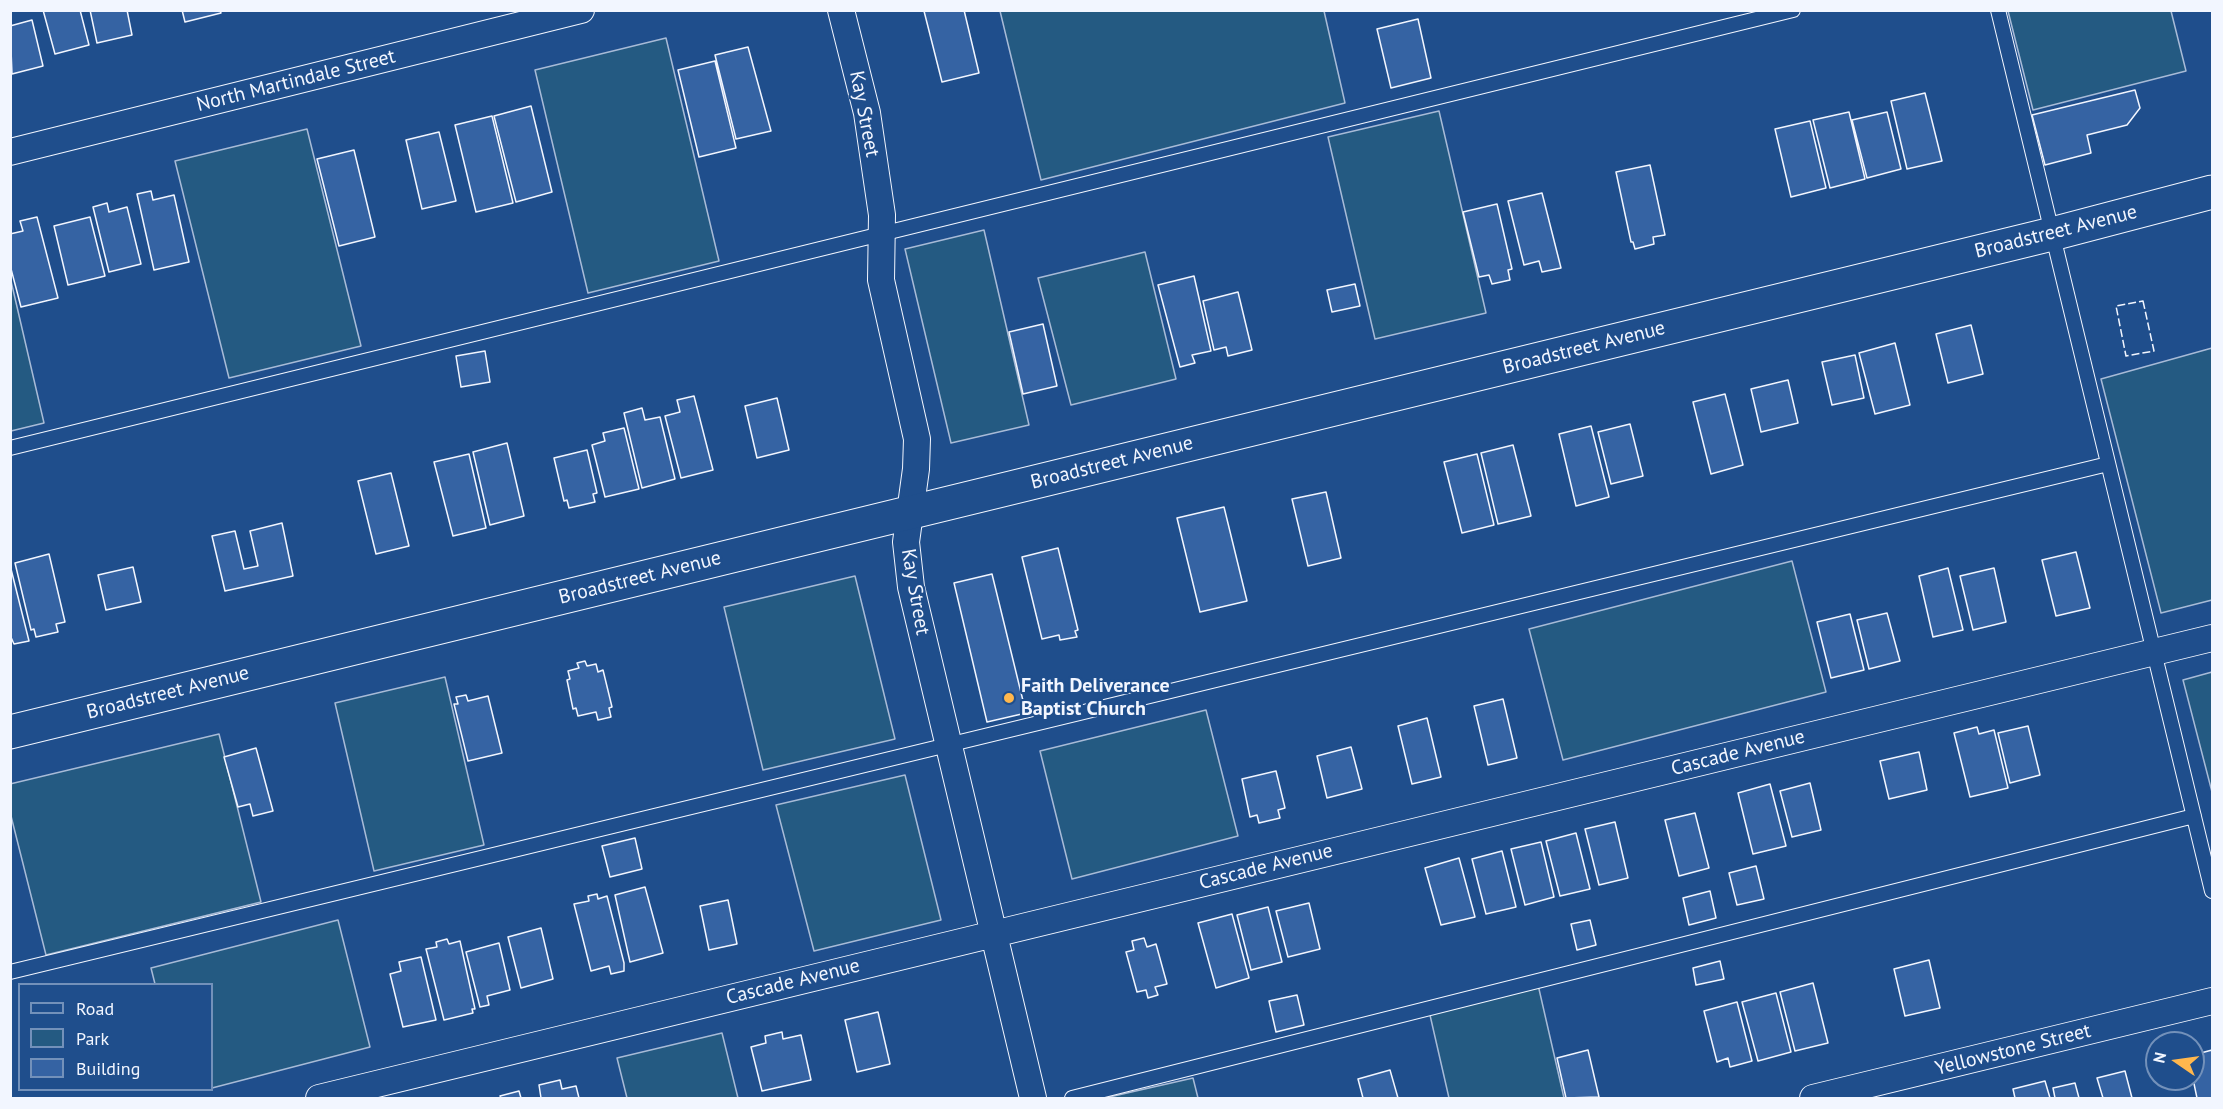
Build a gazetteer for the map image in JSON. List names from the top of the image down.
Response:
{
  "streets": {
    "street": [
      "North Martindale Street",
      "Kay Street",
      "Broadstreet Avenue",
      "Cascade Avenue",
      "Yellowstone Street"
    ]
  },
  "crossings": [
    ["Kay Street", "Broadstreet Avenue"],
    ["Kay Street", "Cascade Avenue"]
  ],
  "places": ["Faith Deliverance Baptist Church"],
  "legend": ["Road", "Park", "Building"],
  "north": "left"
}
